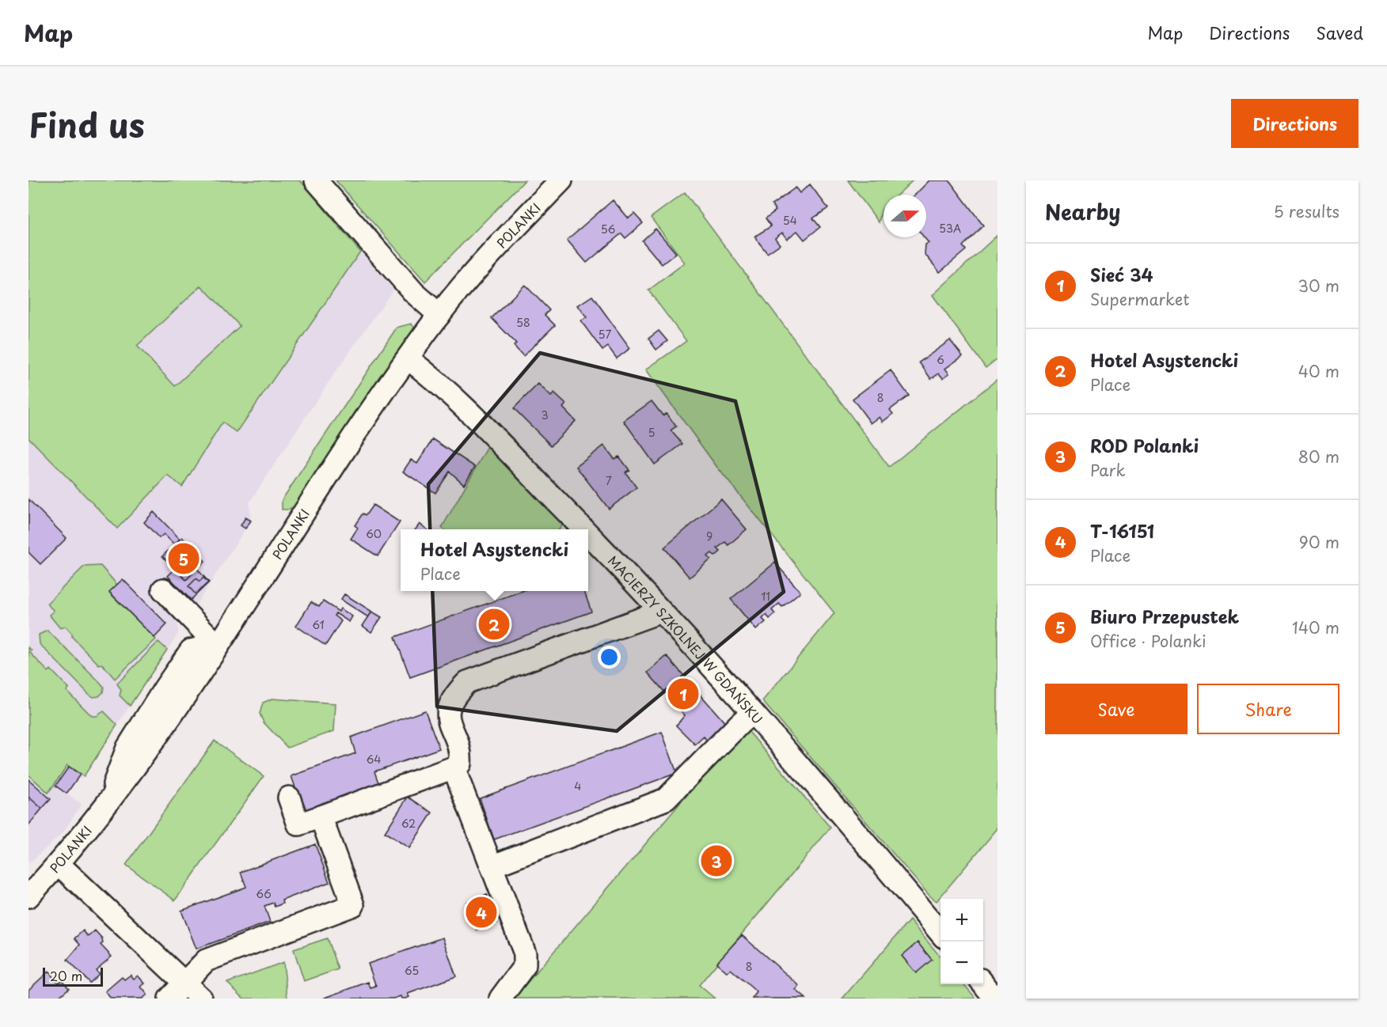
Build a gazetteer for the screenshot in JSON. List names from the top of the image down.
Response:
{
  "streets": {
    "street": ["POLANKI", "MACIERZY SZKOLNEJ W GDAŃSKU"]
  },
  "crossings": [
    ["POLANKI", "MACIERZY SZKOLNEJ W GDAŃSKU"]
  ],
  "house_numbers": [
    "54",
    "53A",
    "56",
    "58",
    "57",
    "6",
    "8",
    "3",
    "5",
    "7",
    "60",
    "9",
    "11",
    "61",
    "64",
    "4",
    "62",
    "66",
    "8",
    "65"
  ],
  "scale_bar": "20 m",
  "north": "right",
  "page": {
    "header": "Map",
    "nav": ["Map", "Directions", "Saved"],
    "title": "Find us",
    "buttons": [
      "Directions",
      ["Save", "Share"]
    ],
    "heading": ["Nearby", "5 results"],
    "list": [
      {
        "mark": "1",
        "name": "Sieć 34",
        "note": "Supermarket",
        "value": "30 m"
      },
      {
        "mark": "2",
        "name": "Hotel Asystencki",
        "note": "Place",
        "value": "40 m"
      },
      {
        "mark": "3",
        "name": "ROD Polanki",
        "note": "Park",
        "value": "80 m"
      },
      {
        "mark": "4",
        "name": "T-16151",
        "note": "Place",
        "value": "90 m"
      },
      {
        "mark": "5",
        "name": "Biuro Przepustek",
        "note": "Office · Polanki",
        "value": "140 m"
      }
    ],
    "popup": ["Hotel Asystencki", "Place"],
    "pins": [
      "5",
      "2",
      "1",
      "3",
      "4"
    ],
    "map_buttons": ["+", "−"],
    "scale": "20 m"
  }
}
